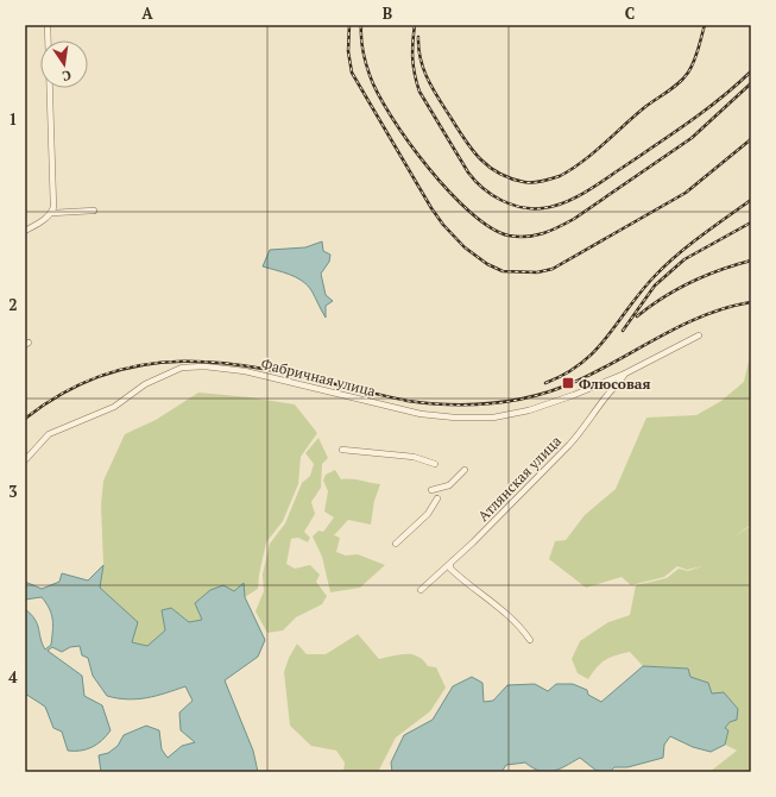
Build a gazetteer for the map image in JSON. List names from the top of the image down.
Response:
{
  "streets": {
    "street": ["Фабричная улица", "Атлянская улица"]
  },
  "crossings": [
    ["Фабричная улица", "Атлянская улица"]
  ],
  "places": {
    "transit": ["Флюсовая"]
  },
  "north": "bottom",
  "grid": {
    "columns": ["A", "B", "C"],
    "rows": [
      "1",
      "2",
      "3",
      "4"
    ]
  }
}
